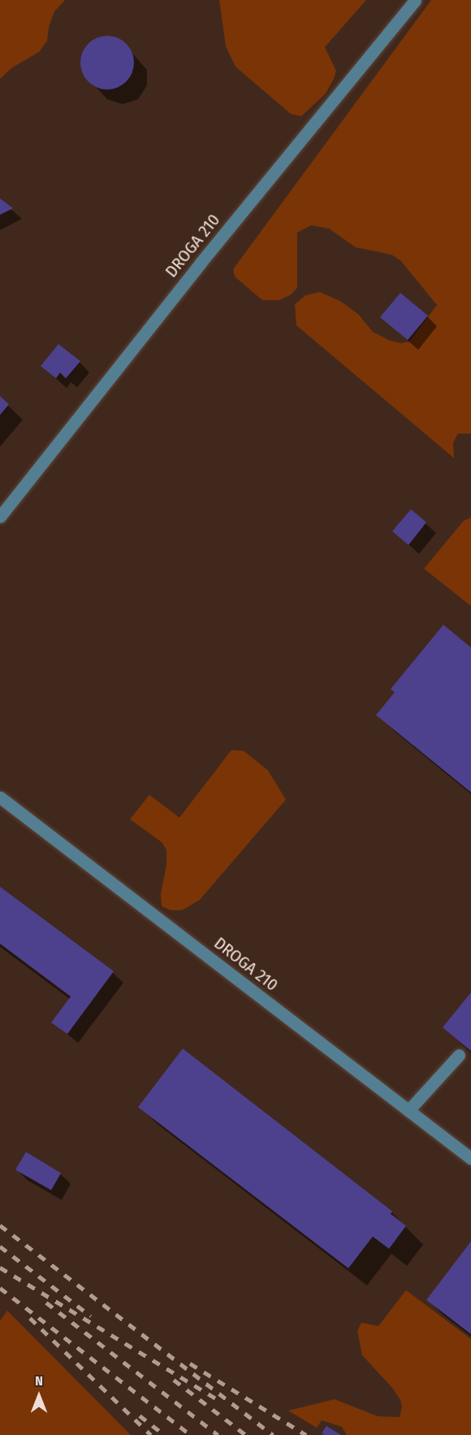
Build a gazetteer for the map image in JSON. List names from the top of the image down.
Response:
{
  "streets": {
    "lane": ["DROGA 210"]
  },
  "north": "top"
}
